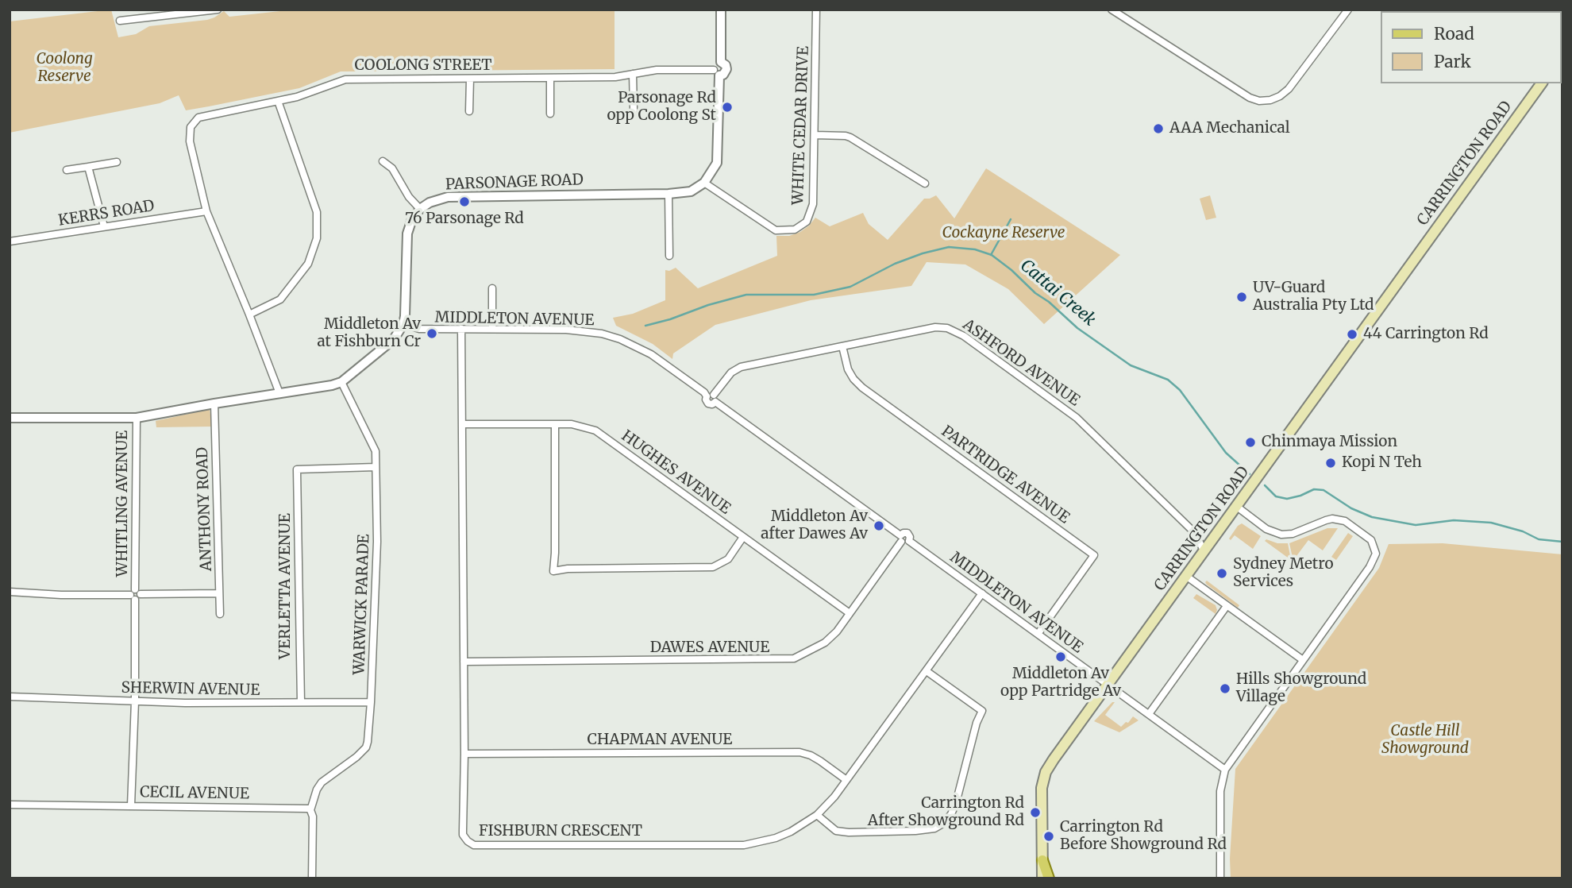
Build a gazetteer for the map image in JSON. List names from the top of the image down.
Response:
{
  "streets": {
    "main road": ["CARRINGTON ROAD"],
    "street": [
      "COOLONG STREET",
      "WHITE CEDAR DRIVE",
      "PARSONAGE ROAD",
      "KERRS ROAD",
      "MIDDLETON AVENUE",
      "ASHFORD AVENUE",
      "HUGHES AVENUE",
      "PARTRIDGE AVENUE",
      "WHITLING AVENUE",
      "ANTHONY ROAD",
      "VERLETTA AVENUE",
      "WARWICK PARADE",
      "DAWES AVENUE",
      "SHERWIN AVENUE",
      "CHAPMAN AVENUE",
      "CECIL AVENUE",
      "FISHBURN CRESCENT"
    ]
  },
  "crossings": [
    ["COOLONG STREET", "KERRS ROAD"],
    ["WHITE CEDAR DRIVE", "PARSONAGE ROAD"],
    ["CARRINGTON ROAD", "MIDDLETON AVENUE"],
    ["CARRINGTON ROAD", "ASHFORD AVENUE"],
    ["MIDDLETON AVENUE", "ASHFORD AVENUE"],
    ["MIDDLETON AVENUE", "PARTRIDGE AVENUE"],
    ["MIDDLETON AVENUE", "DAWES AVENUE"],
    ["MIDDLETON AVENUE", "FISHBURN CRESCENT"],
    ["ASHFORD AVENUE", "PARTRIDGE AVENUE"],
    ["HUGHES AVENUE", "DAWES AVENUE"],
    ["HUGHES AVENUE", "FISHBURN CRESCENT"],
    ["WHITLING AVENUE", "SHERWIN AVENUE"],
    ["WHITLING AVENUE", "CECIL AVENUE"],
    ["VERLETTA AVENUE", "SHERWIN AVENUE"],
    ["WARWICK PARADE", "SHERWIN AVENUE"],
    ["WARWICK PARADE", "CECIL AVENUE"],
    ["DAWES AVENUE", "FISHBURN CRESCENT"],
    ["CHAPMAN AVENUE", "FISHBURN CRESCENT"]
  ],
  "water": ["Cattai Creek"],
  "parks": ["Coolong Reserve", "Cockayne Reserve", "Castle Hill Showground"],
  "places": [
    "Parsonage Rd opp Coolong St",
    "AAA Mechanical",
    "76 Parsonage Rd",
    "UV-Guard Australia Pty Ltd",
    "Middleton Av at Fishburn Cr",
    "44 Carrington Rd",
    "Chinmaya Mission",
    "Kopi N Teh",
    "Middleton Av after Dawes Av",
    "Sydney Metro Services",
    "Middleton Av opp Partridge Av",
    "Hills Showground Village",
    "Carrington Rd After Showground Rd",
    "Carrington Rd Before Showground Rd"
  ],
  "legend": ["Road", "Park"]
}
